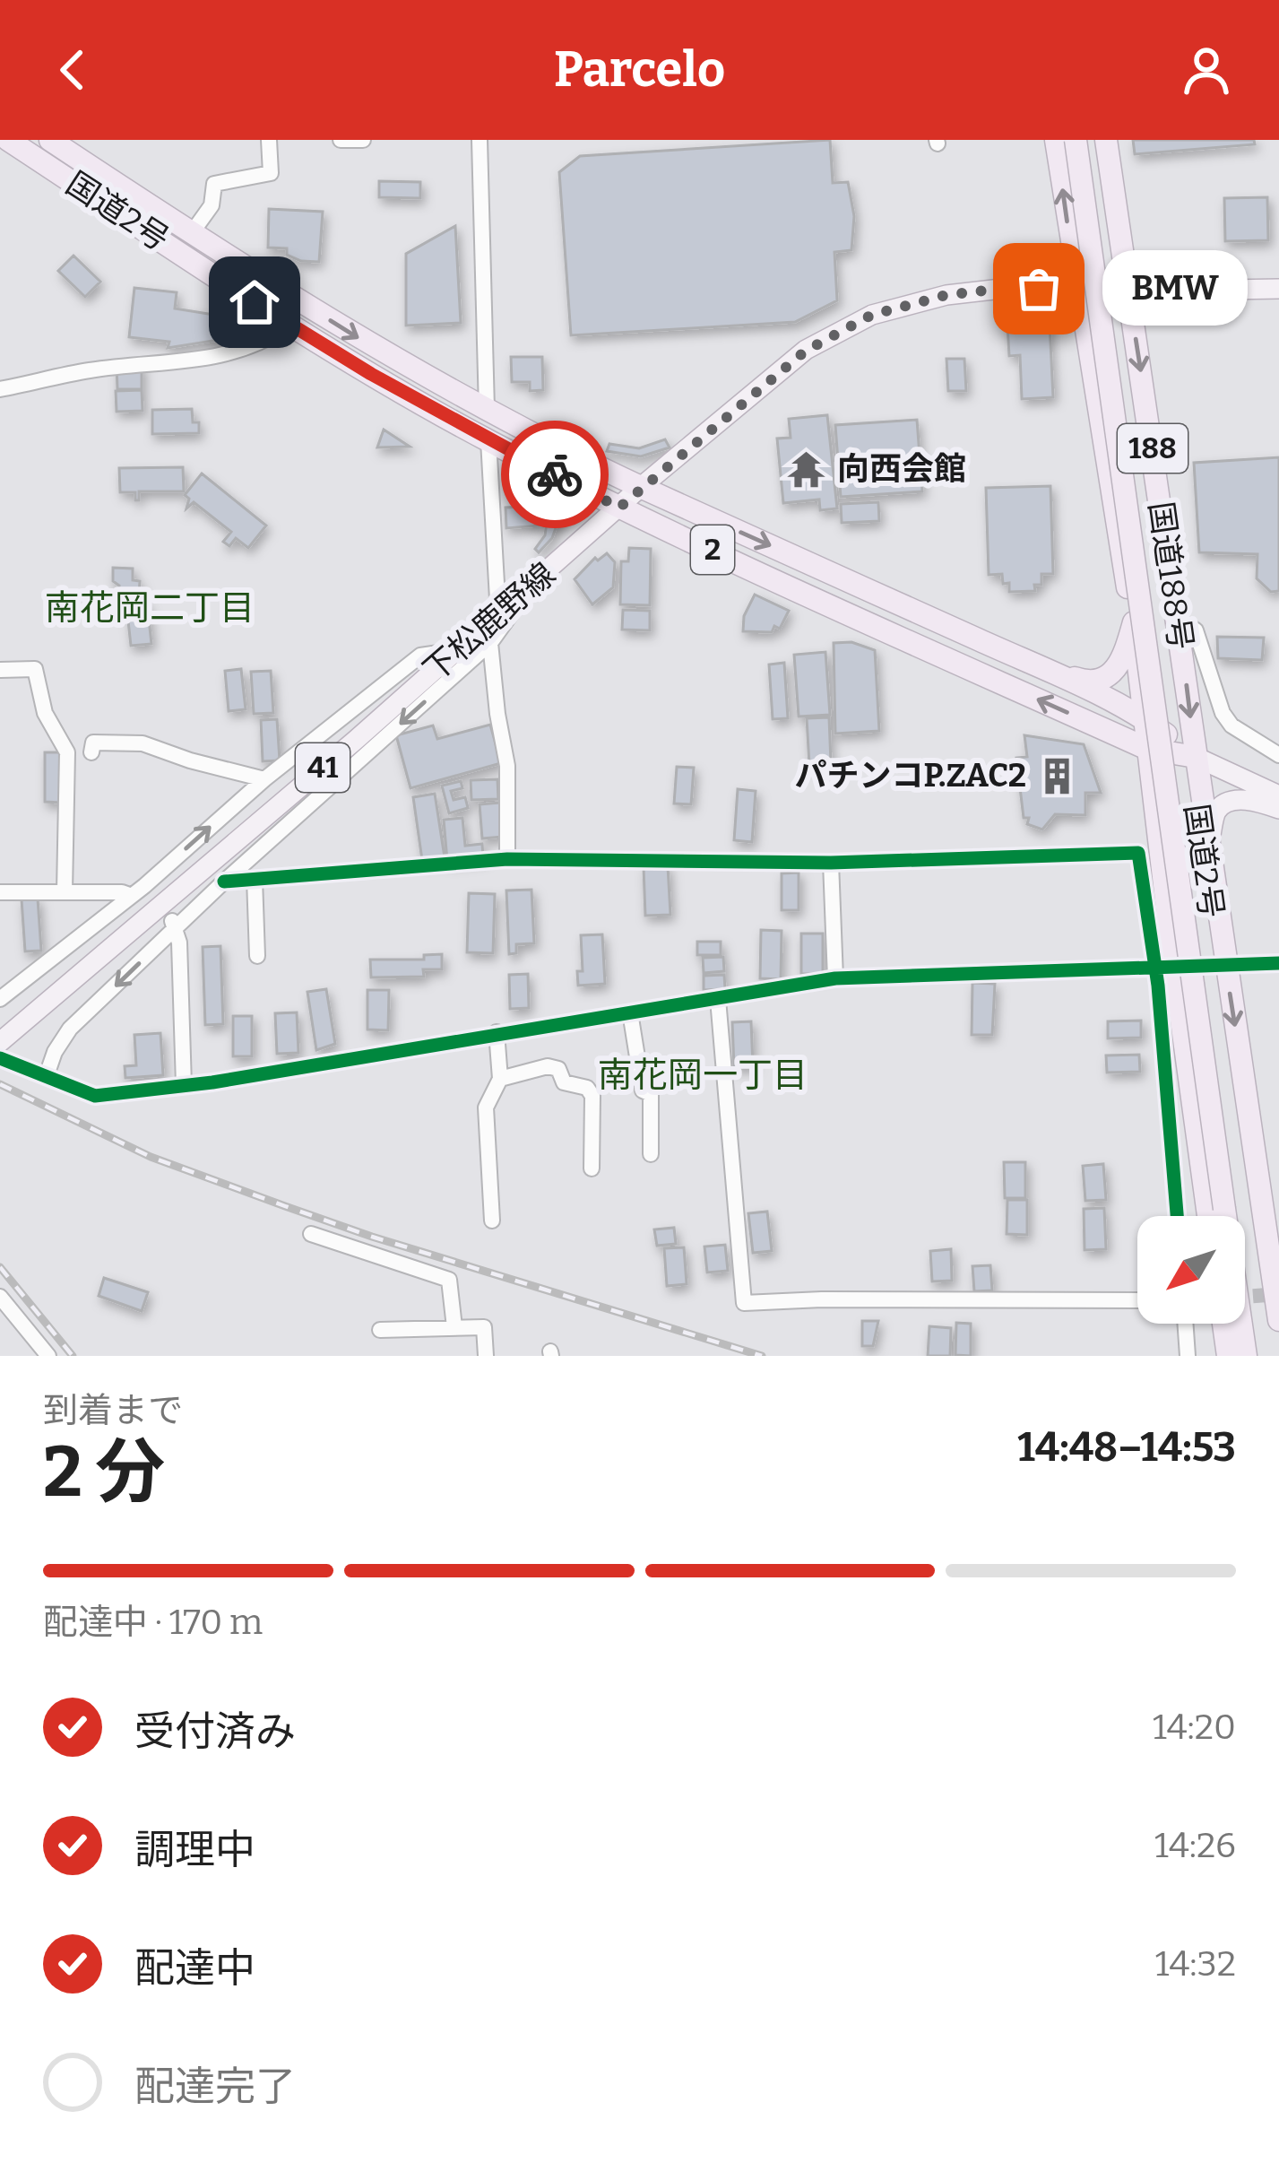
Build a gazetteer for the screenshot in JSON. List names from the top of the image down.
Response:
{
  "streets": {
    "highway": [
      "国道2号",
      "188",
      "2",
      "国道188号"
    ],
    "main road": ["下松鹿野線", "41"]
  },
  "crossings": [
    ["国道2号", "国道188号"],
    ["国道2号", "下松鹿野線"],
    ["国道188号", "下松鹿野線"]
  ],
  "districts": ["南花岡二丁目", "南花岡一丁目"],
  "places": {
    "other": ["BMW"],
    "temple": ["向西会館"],
    "building": ["パチンコP.ZAC2"]
  },
  "north": "bottom left",
  "page": {
    "header": "Parcelo",
    "bubble": "BMW",
    "heading": ["2 分", "到着まで", "14:48–14:53"],
    "bar": "配達中 · 170 m",
    "list": [
      ["受付済み", "14:20"],
      ["調理中", "14:26"],
      ["配達中", "14:32"],
      "配達完了"
    ]
  }
}
